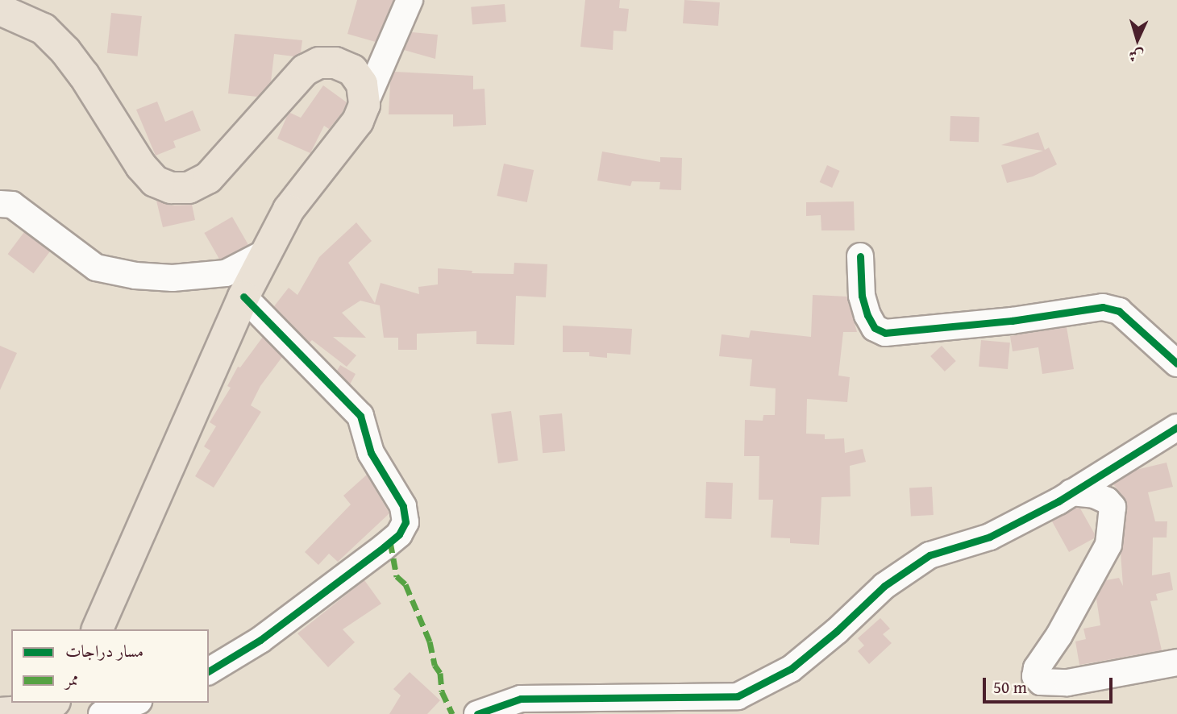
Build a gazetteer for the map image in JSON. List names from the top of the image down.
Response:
{
  "legend": ["مسار دراجات", "ممر"],
  "scale_bar": "50 m",
  "north": "bottom"
}
